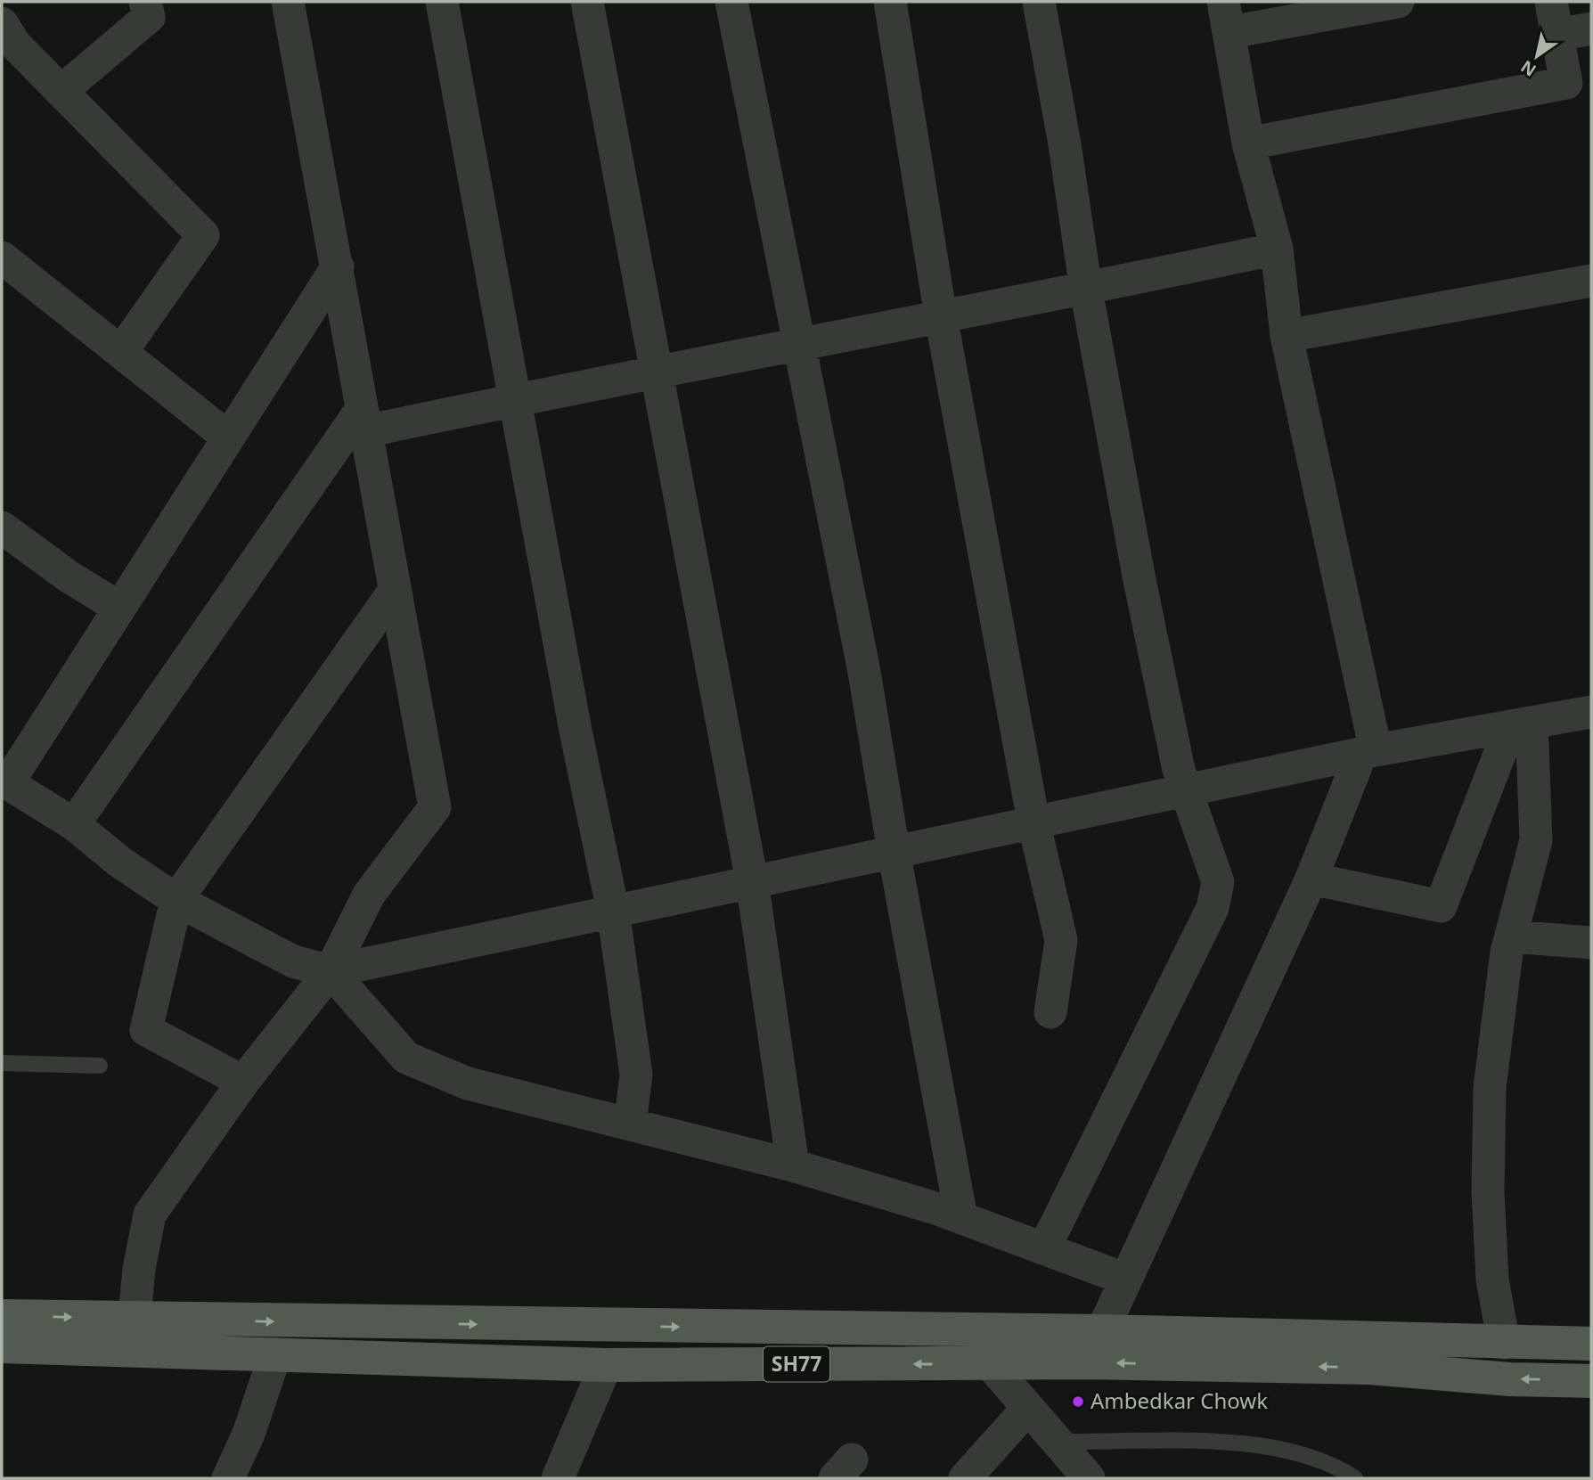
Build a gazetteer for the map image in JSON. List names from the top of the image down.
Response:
{
  "streets": {
    "main road": ["SH77"]
  },
  "places": ["Ambedkar Chowk"],
  "north": "bottom left"
}
